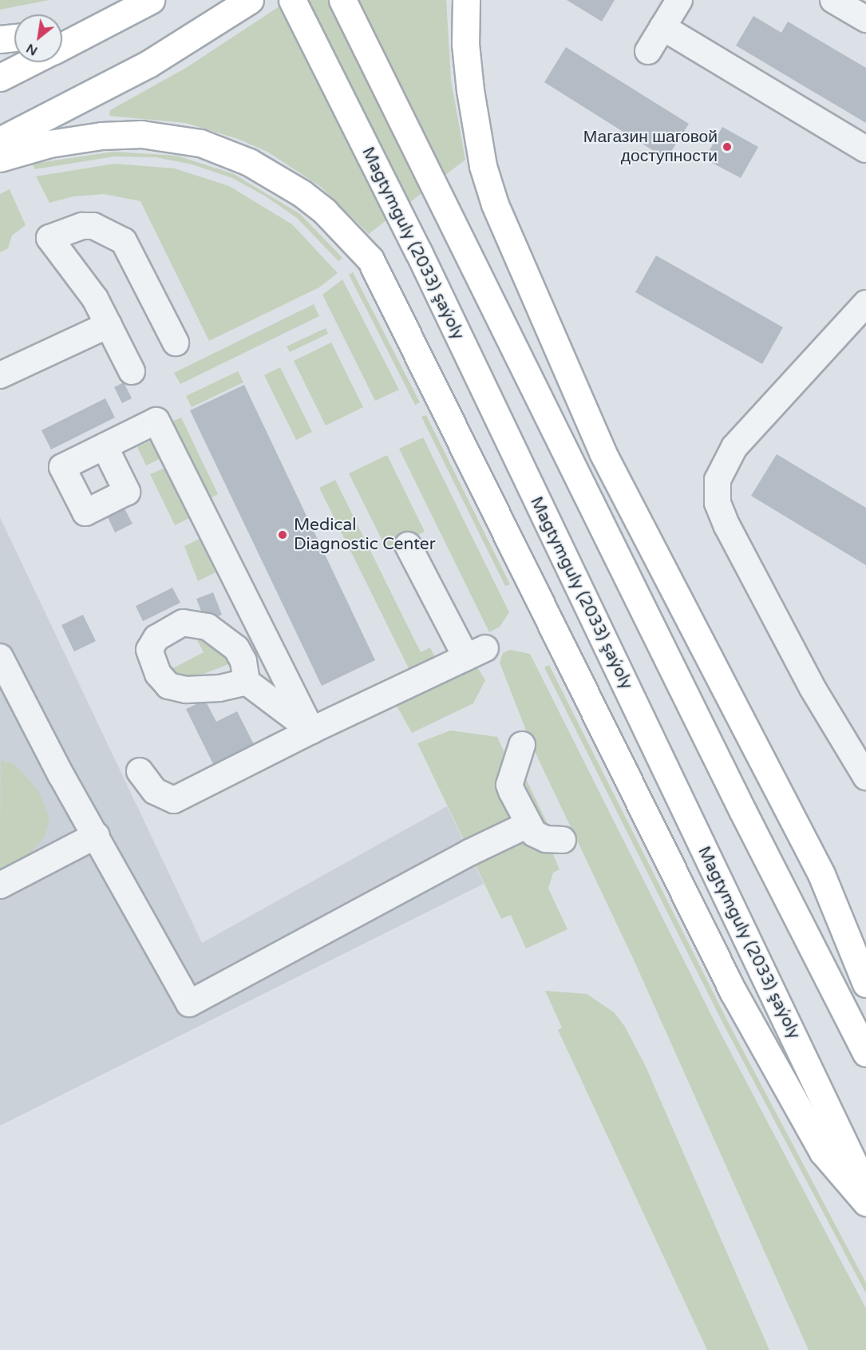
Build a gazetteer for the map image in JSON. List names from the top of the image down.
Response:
{
  "streets": {
    "main road": ["Magtymguly (2033) şaýoly"]
  },
  "places": ["Магазин шаговой доступности", "Medical Diagnostic Center"],
  "north": "bottom left"
}
